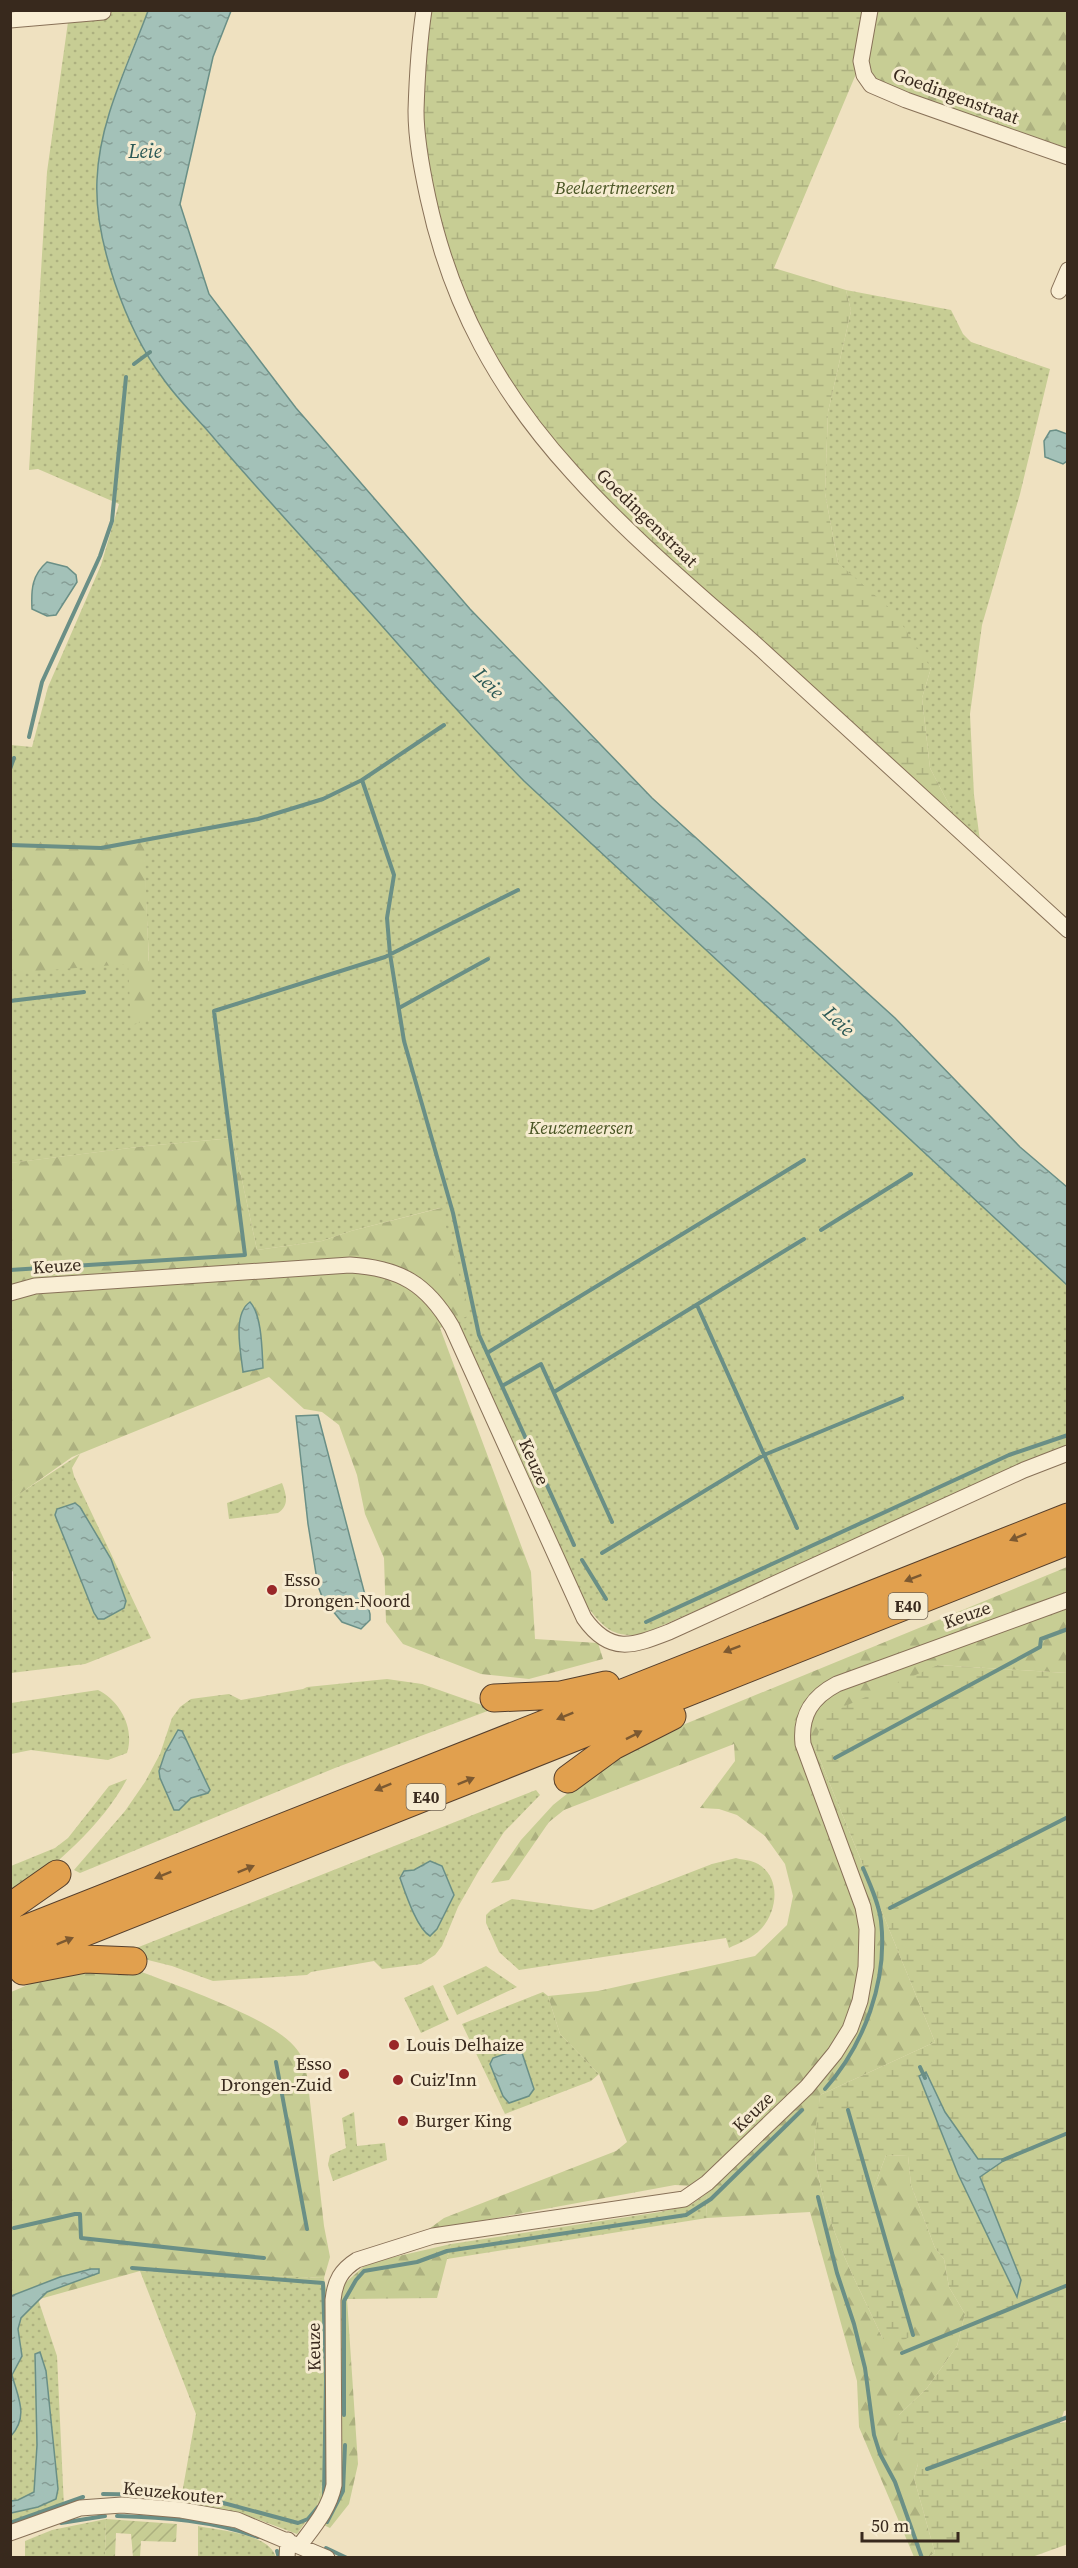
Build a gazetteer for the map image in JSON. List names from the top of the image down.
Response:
{
  "streets": {
    "highway": ["E40"],
    "street": ["Goedingenstraat", "Keuze", "Keuzekouter"]
  },
  "crossings": [
    ["Keuze", "Keuzekouter"]
  ],
  "water": ["Leie"],
  "parks": ["Beelaertmeersen", "Keuzemeersen"],
  "places": [
    "Esso Drongen-Noord",
    "Louis Delhaize",
    "Esso Drongen-Zuid",
    "Cuiz'Inn",
    "Burger King"
  ],
  "scale_bar": "50 m"
}
